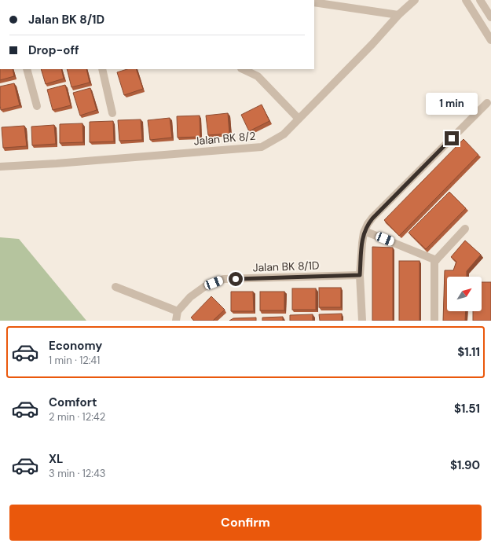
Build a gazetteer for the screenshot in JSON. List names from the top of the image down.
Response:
{
  "streets": {
    "street": ["Jalan BK 8/2", "Jalan BK 8/1D"]
  },
  "north": "top right",
  "page": {
    "banner": ["Jalan BK 8/1D", "Drop-off"],
    "bubble": "1 min",
    "list": [
      {
        "name": "Economy",
        "note": "1 min · 12:41",
        "value": "$1.11"
      },
      {
        "name": "Comfort",
        "note": "2 min · 12:42",
        "value": "$1.51"
      },
      {
        "name": "XL",
        "note": "3 min · 12:43",
        "value": "$1.90"
      }
    ],
    "buttons": "Confirm"
  }
}
